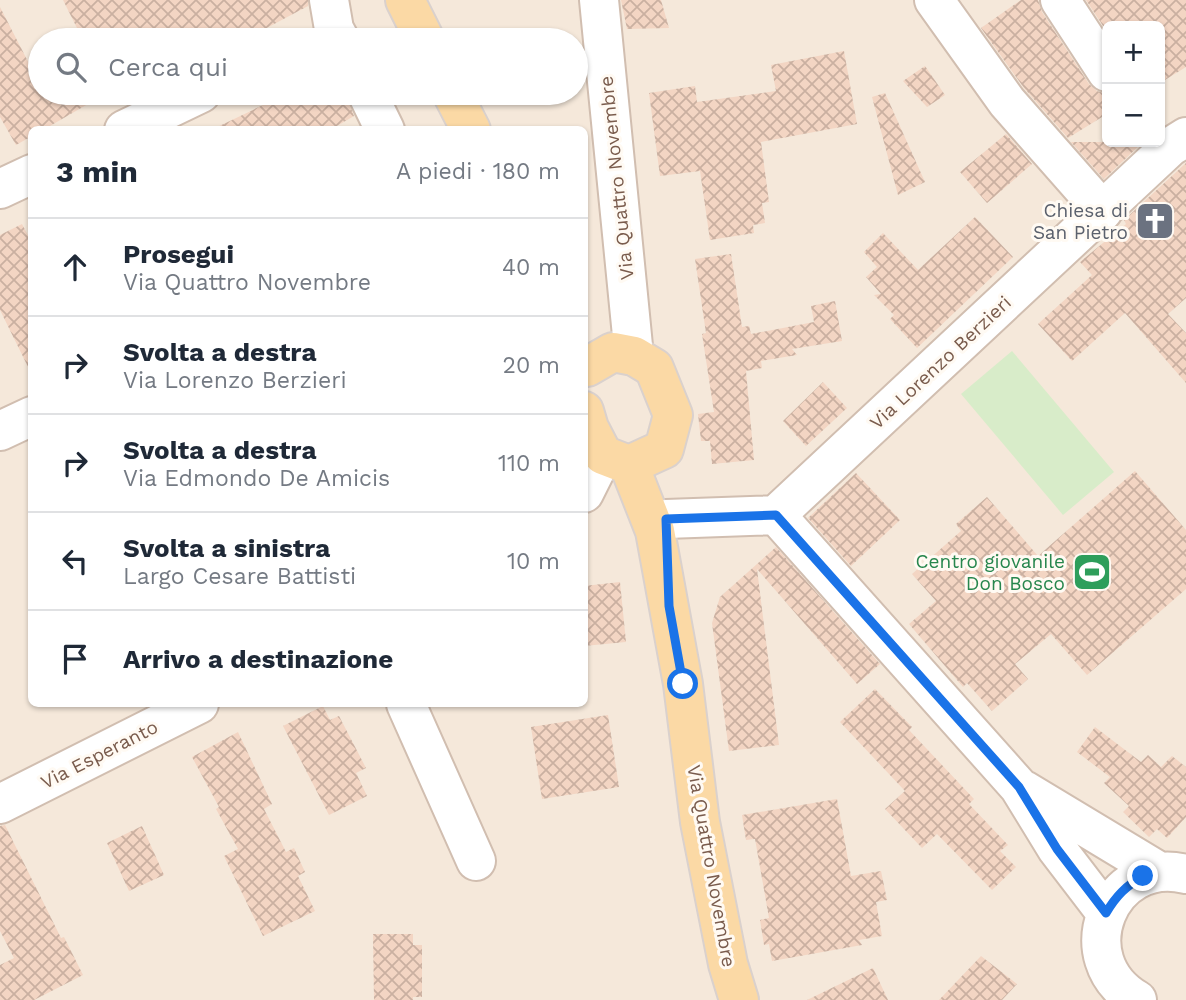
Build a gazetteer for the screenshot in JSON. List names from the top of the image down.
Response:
{
  "streets": {
    "main road": ["Via Quattro Novembre"],
    "street": ["Via Lorenzo Berzieri", "Via Esperanto"]
  },
  "places": {
    "church": ["Chiesa di San Pietro"],
    "sports": ["Centro giovanile Don Bosco"]
  },
  "page": {
    "map_buttons": ["+", "−"],
    "search": "Cerca qui",
    "heading": ["3 min", "A piedi · 180 m"],
    "list": [
      ["Prosegui", "Via Quattro Novembre", "40 m"],
      ["Svolta a destra", "Via Lorenzo Berzieri", "20 m"],
      ["Svolta a destra", "Via Edmondo De Amicis", "110 m"],
      ["Svolta a sinistra", "Largo Cesare Battisti", "10 m"],
      "Arrivo a destinazione"
    ]
  }
}
